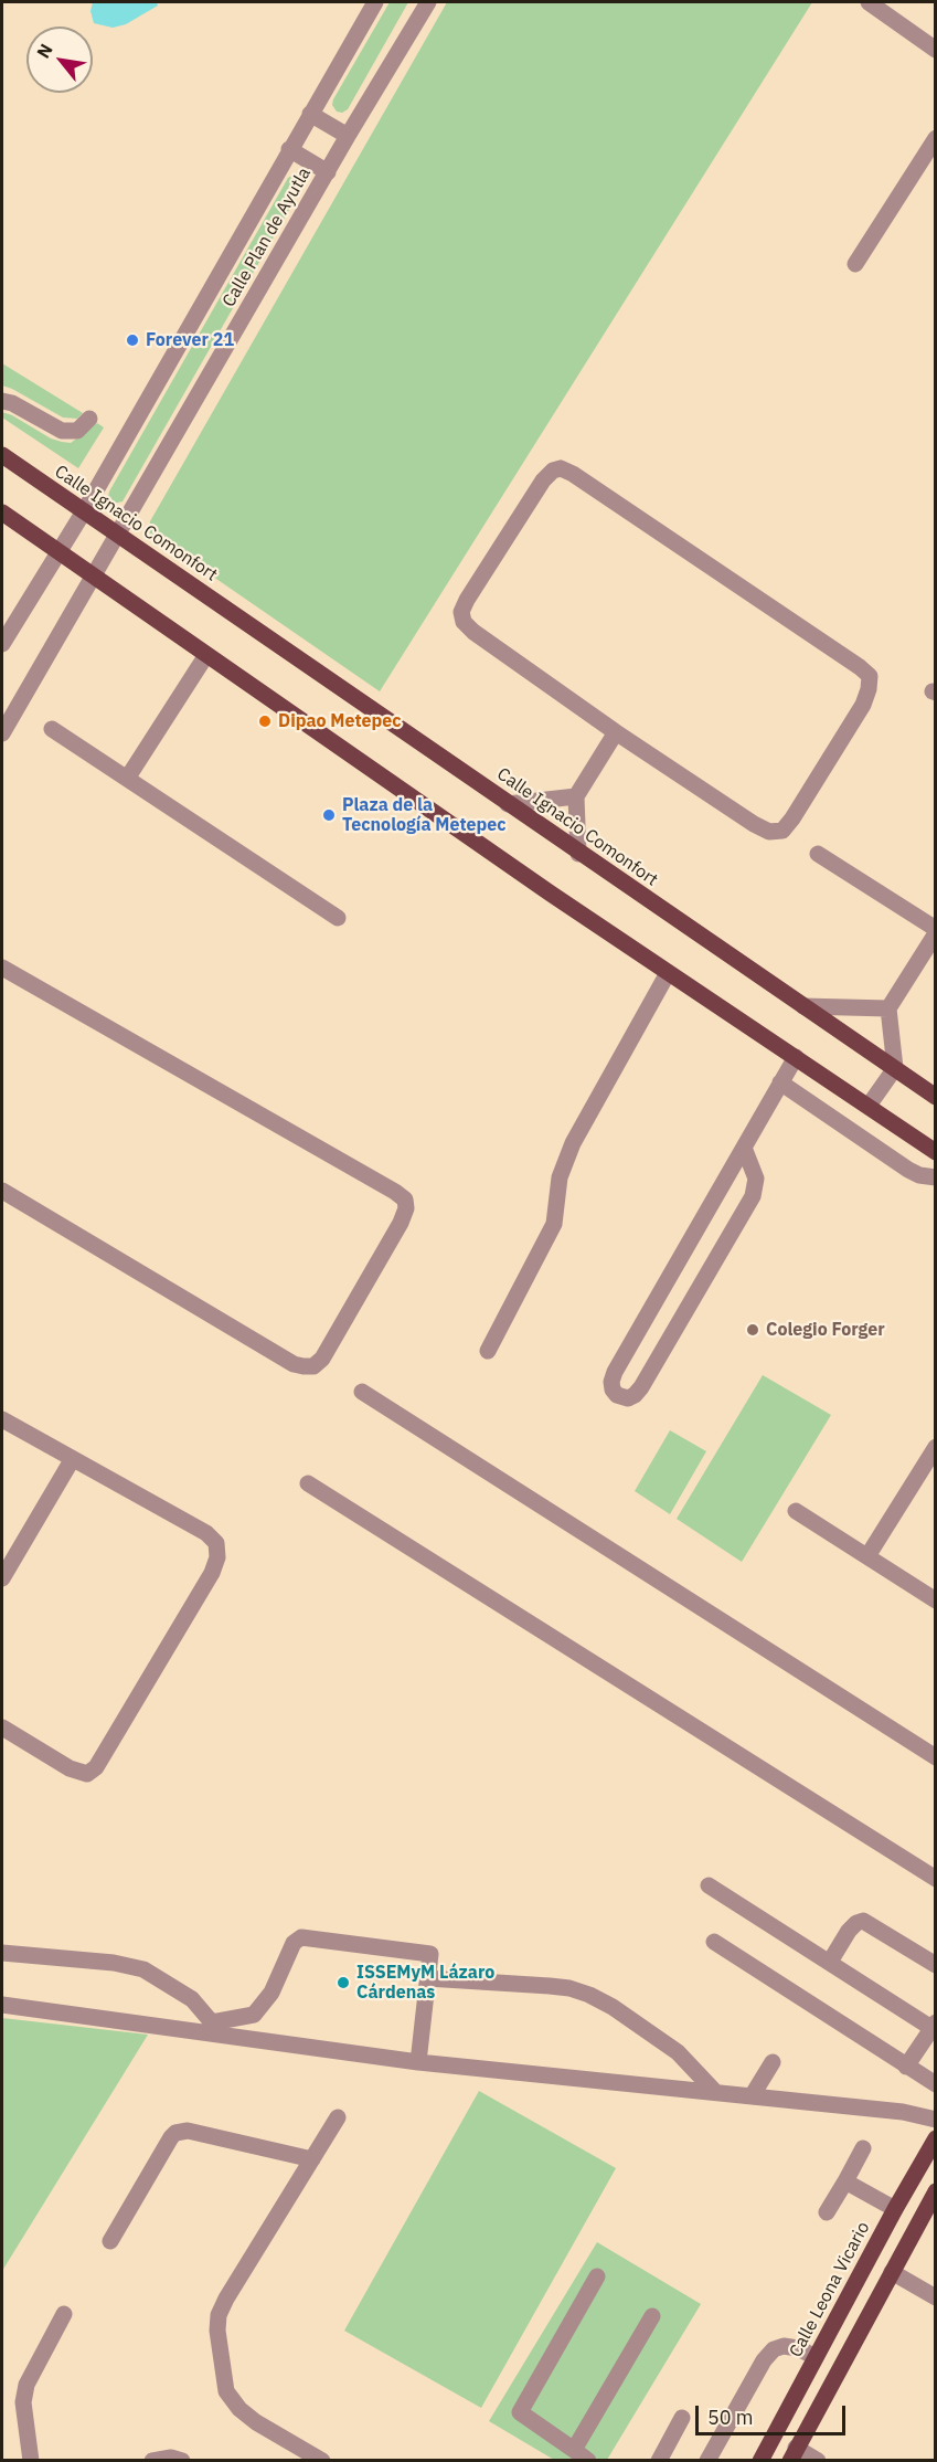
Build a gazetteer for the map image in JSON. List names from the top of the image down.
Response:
{
  "streets": {
    "main road": ["Calle Ignacio Comonfort", "Calle Leona Vicario"],
    "street": ["Calle Plan de Ayutla"]
  },
  "crossings": [
    ["Calle Plan de Ayutla", "Calle Ignacio Comonfort"]
  ],
  "places": [
    "Forever 21",
    "Dipao Metepec",
    "Plaza de la Tecnología Metepec",
    "Colegio Forger",
    "ISSEMyM Lázaro Cárdenas"
  ],
  "scale_bar": "50 m",
  "north": "top left"
}
